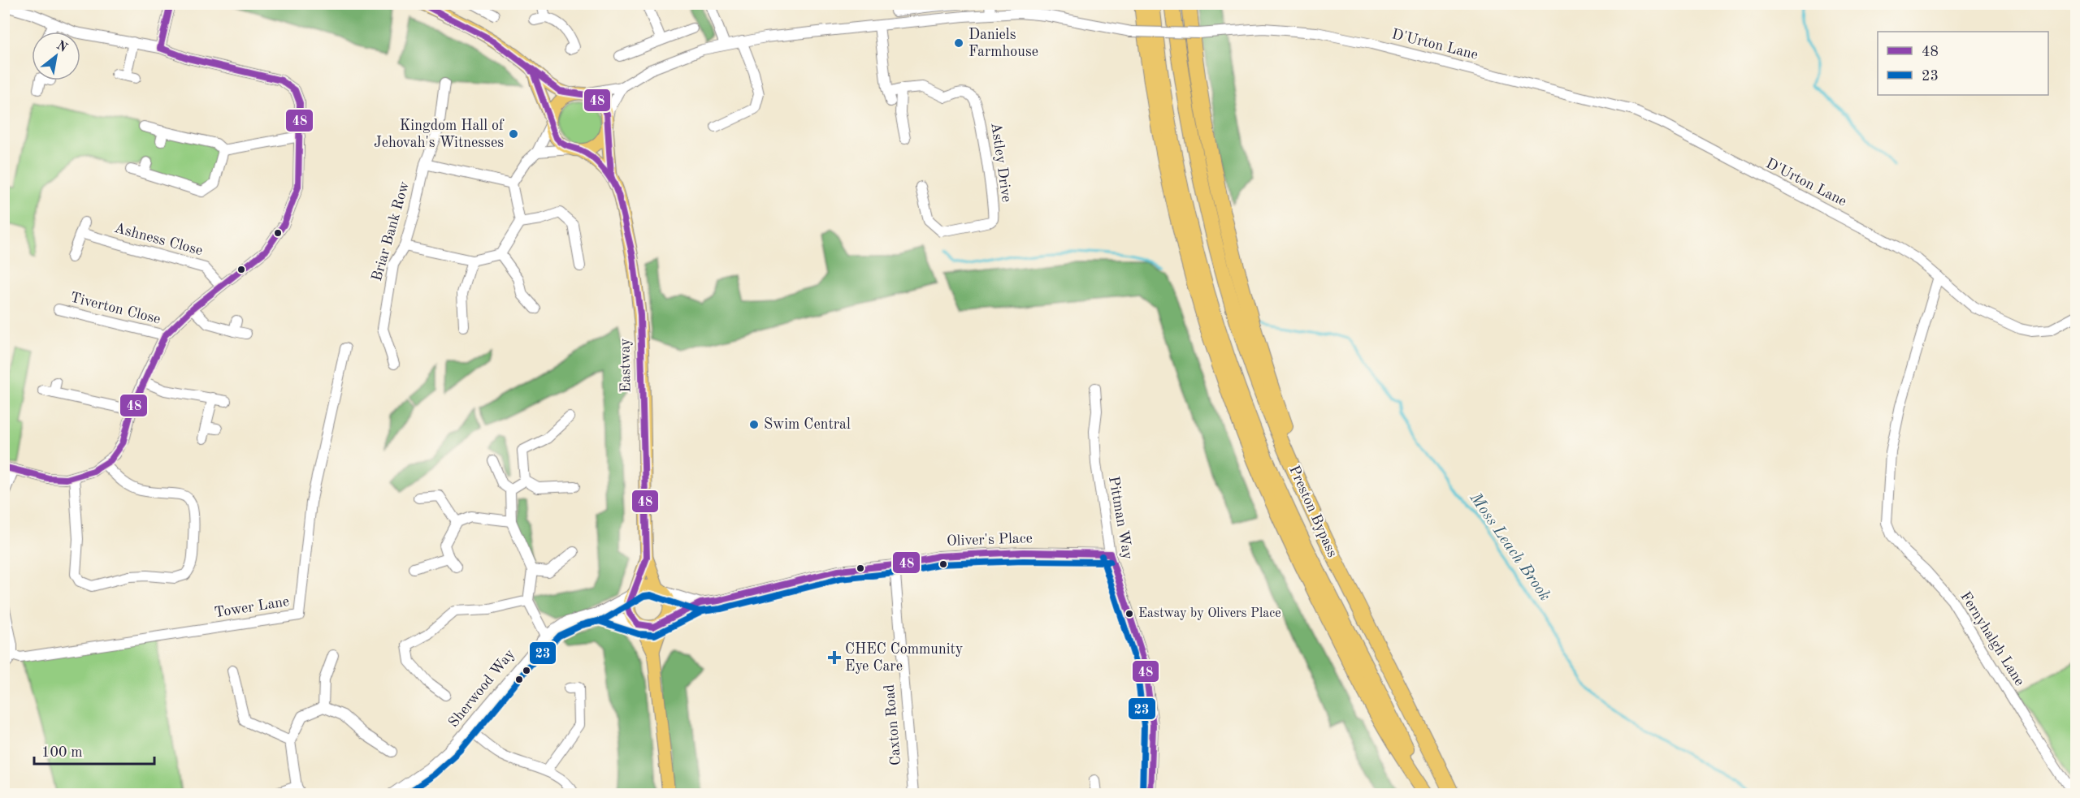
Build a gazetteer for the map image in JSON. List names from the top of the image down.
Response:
{
  "streets": {
    "highway": ["Preston Bypass"],
    "main road": ["Eastway"],
    "street": [
      "D'Urton Lane",
      "Astley Drive",
      "Briar Bank Row",
      "Ashness Close",
      "Tiverton Close",
      "Pittman Way",
      "Oliver's Place",
      "Tower Lane",
      "Fernyhalgh Lane",
      "Sherwood Way",
      "Caxton Road"
    ]
  },
  "crossings": [
    ["D'Urton Lane", "Astley Drive"],
    ["D'Urton Lane", "Eastway"],
    ["D'Urton Lane", "Fernyhalgh Lane"],
    ["Eastway", "Oliver's Place"],
    ["Eastway", "Sherwood Way"],
    ["Pittman Way", "Oliver's Place"],
    ["Oliver's Place", "Sherwood Way"],
    ["Oliver's Place", "Caxton Road"]
  ],
  "water": ["Moss Leach Brook"],
  "places": {
    "other": [
      "Daniels Farmhouse",
      "Kingdom Hall of Jehovah's Witnesses",
      "Swim Central",
      "Eastway by Olivers Place"
    ],
    "health": ["CHEC Community Eye Care"]
  },
  "lines": ["transit line 48", "transit line 23"],
  "legend": ["48", "23"],
  "scale_bar": "100 m",
  "north": "top right"
}
